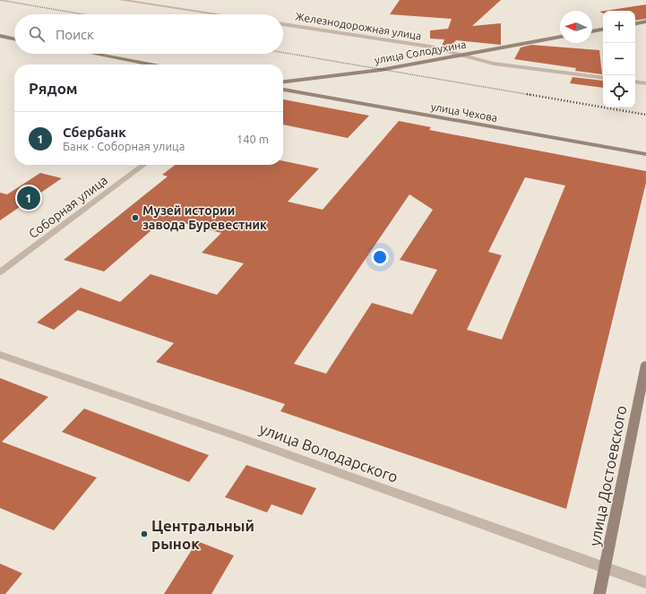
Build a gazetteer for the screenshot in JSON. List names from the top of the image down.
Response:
{
  "streets": {
    "street": [
      "Железнодорожная улица",
      "улица Солодухина",
      "улица Чехова",
      "Соборная улица",
      "улица Володарского",
      "улица Достоевского"
    ]
  },
  "crossings": [
    ["Железнодорожная улица", "улица Солодухина"],
    ["улица Володарского", "улица Достоевского"]
  ],
  "places": ["Музей истории завода Буревестник", "Центральный рынок"],
  "north": "left",
  "page": {
    "map_buttons": ["+", "−"],
    "search": "Поиск",
    "heading": "Рядом",
    "list": [
      {
        "mark": "1",
        "name": "Сбербанк",
        "note": "Банк · Соборная улица",
        "value": "140 m"
      }
    ],
    "pins": "1"
  }
}
